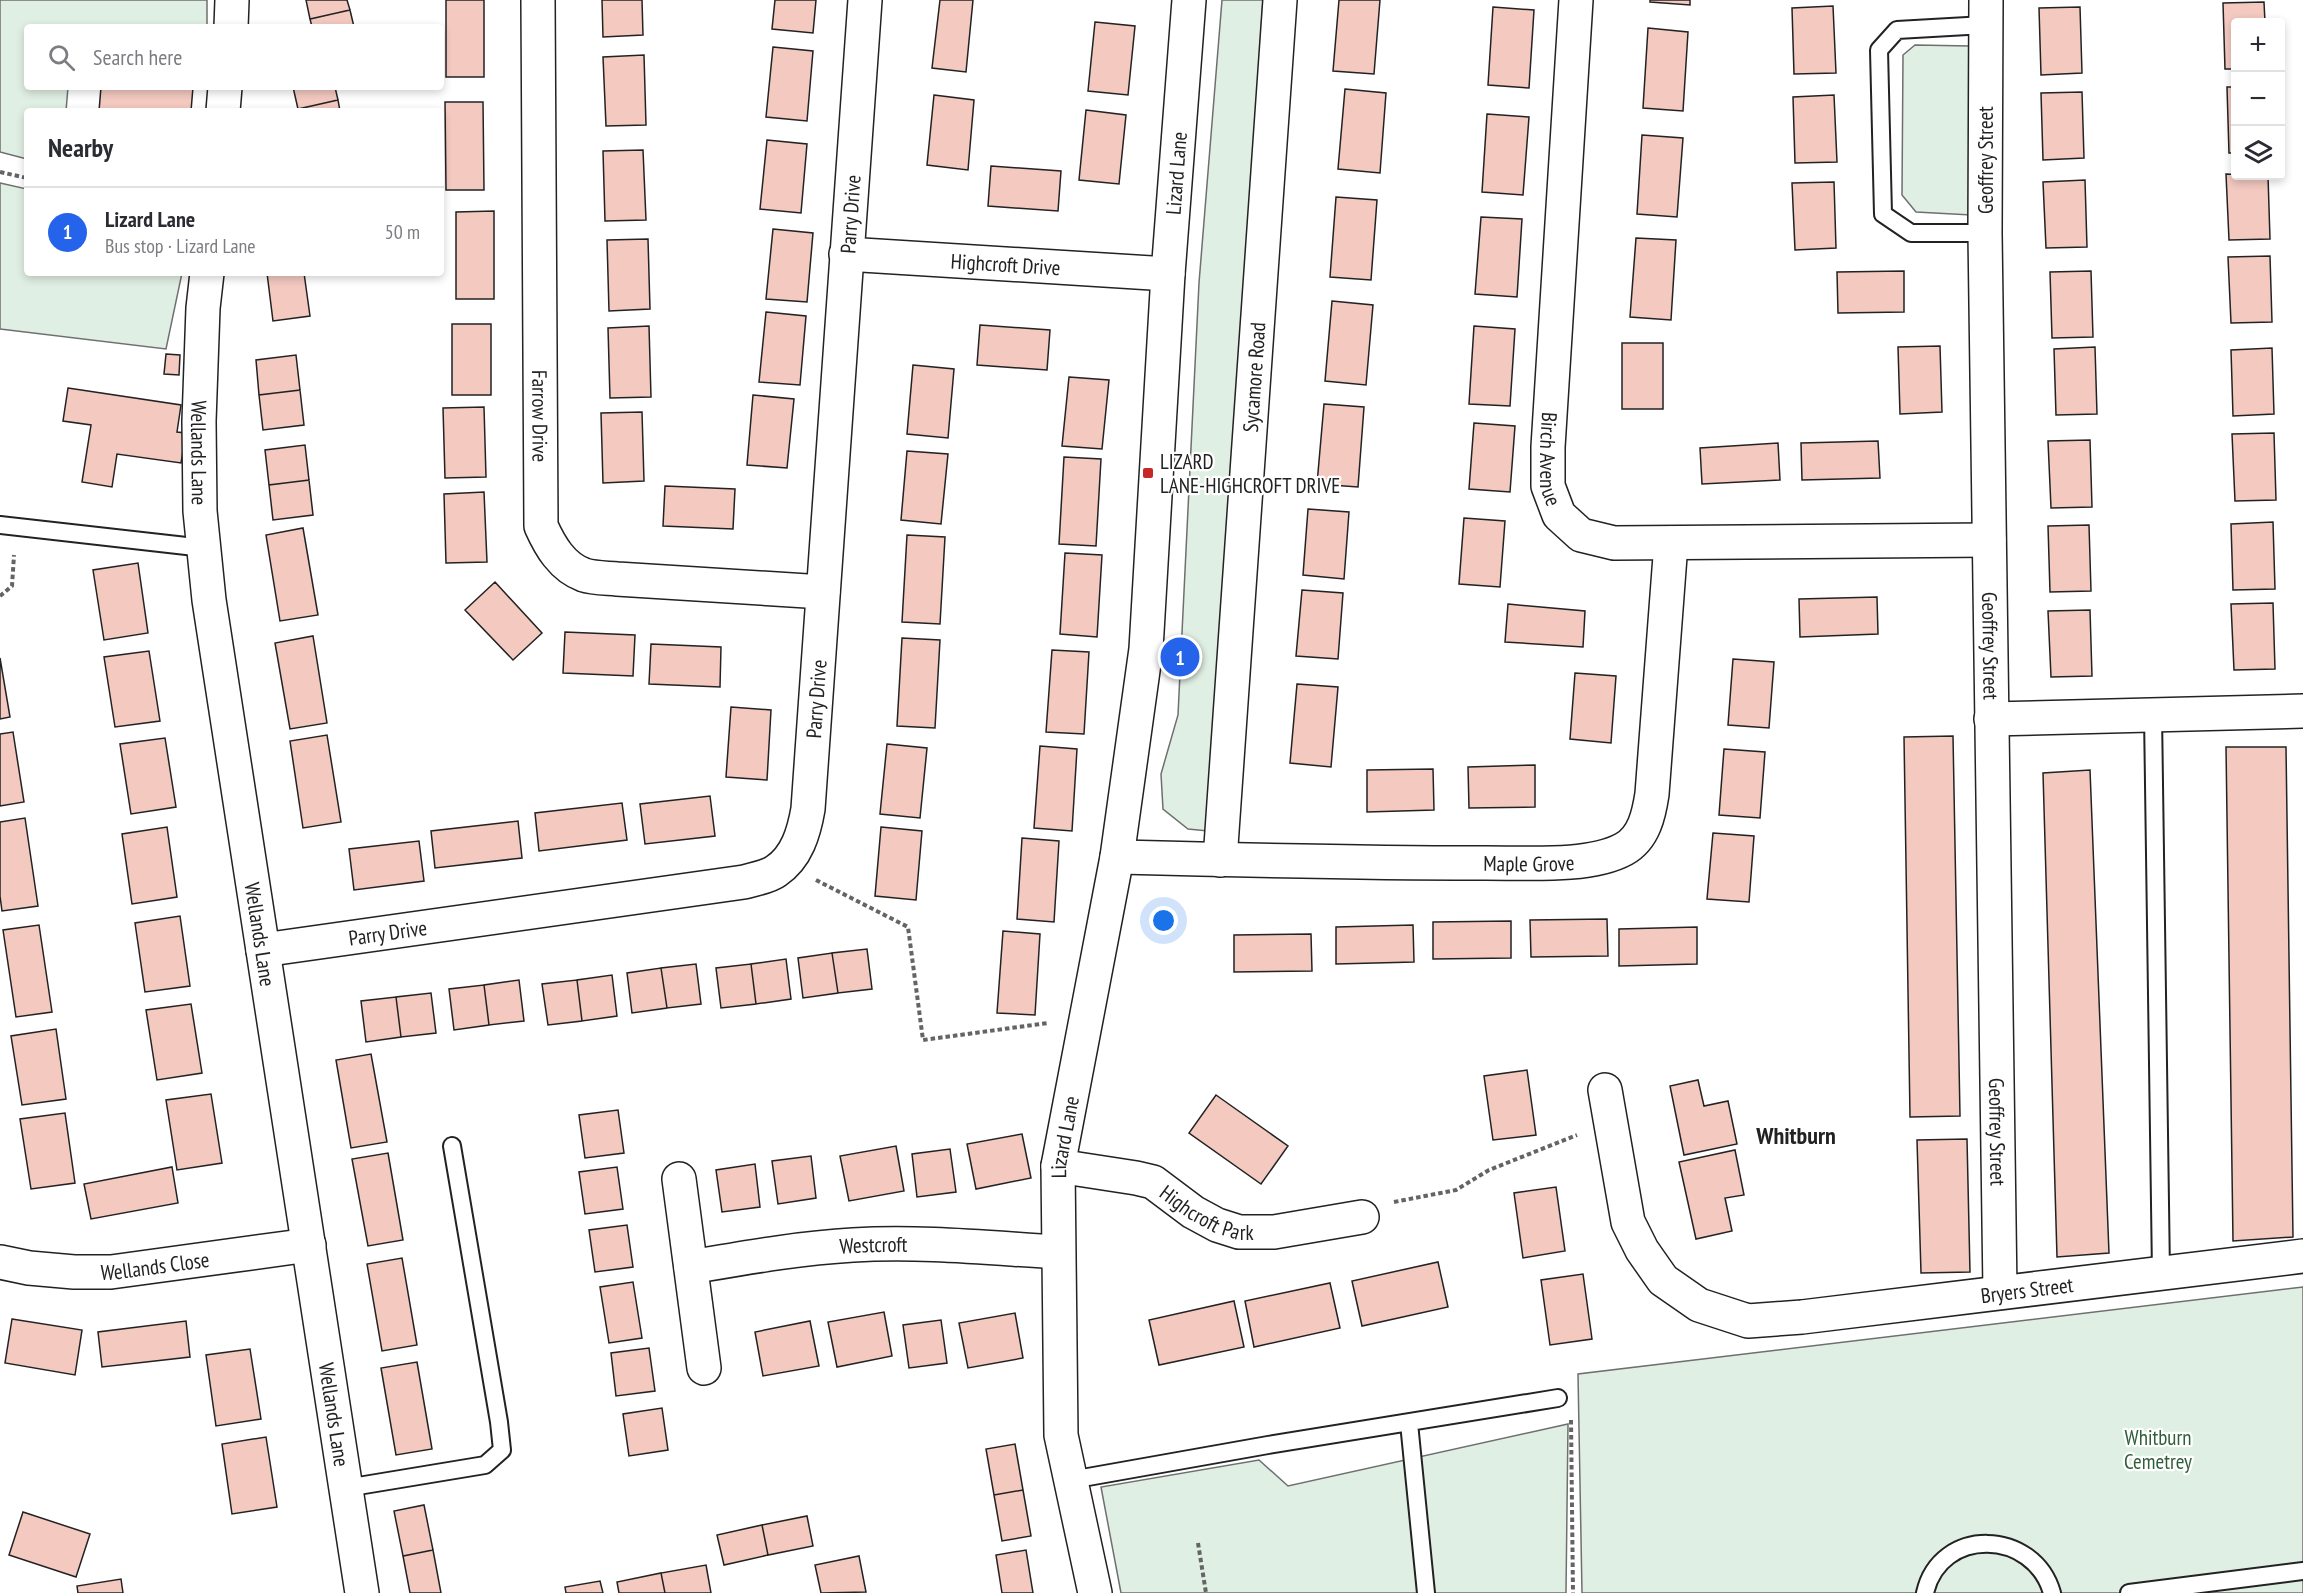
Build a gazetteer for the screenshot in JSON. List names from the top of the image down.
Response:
{
  "streets": {
    "street": [
      "Geoffrey Street",
      "Lizard Lane",
      "Parry Drive",
      "Highcroft Drive",
      "Sycamore Road",
      "Farrow Drive",
      "Wellands Lane",
      "Birch Avenue",
      "Maple Grove",
      "Highcroft Park",
      "Westcroft",
      "Wellands Close",
      "Bryers Street"
    ]
  },
  "crossings": [
    ["Geoffrey Street", "Birch Avenue"],
    ["Geoffrey Street", "Bryers Street"],
    ["Lizard Lane", "Highcroft Drive"],
    ["Lizard Lane", "Maple Grove"],
    ["Lizard Lane", "Highcroft Park"],
    ["Lizard Lane", "Westcroft"],
    ["Parry Drive", "Highcroft Drive"],
    ["Parry Drive", "Farrow Drive"],
    ["Parry Drive", "Wellands Lane"],
    ["Sycamore Road", "Maple Grove"],
    ["Wellands Lane", "Wellands Close"],
    ["Birch Avenue", "Maple Grove"]
  ],
  "districts": ["Whitburn"],
  "parks": ["Whitburn Cemetrey"],
  "places": {
    "transit": ["LIZARD LANE-HIGHCROFT DRIVE"]
  },
  "page": {
    "map_buttons": ["+", "−"],
    "search": "Search here",
    "heading": "Nearby",
    "list": [
      {
        "mark": "1",
        "name": "Lizard Lane",
        "note": "Bus stop · Lizard Lane",
        "value": "50 m"
      }
    ],
    "pins": "1"
  }
}
